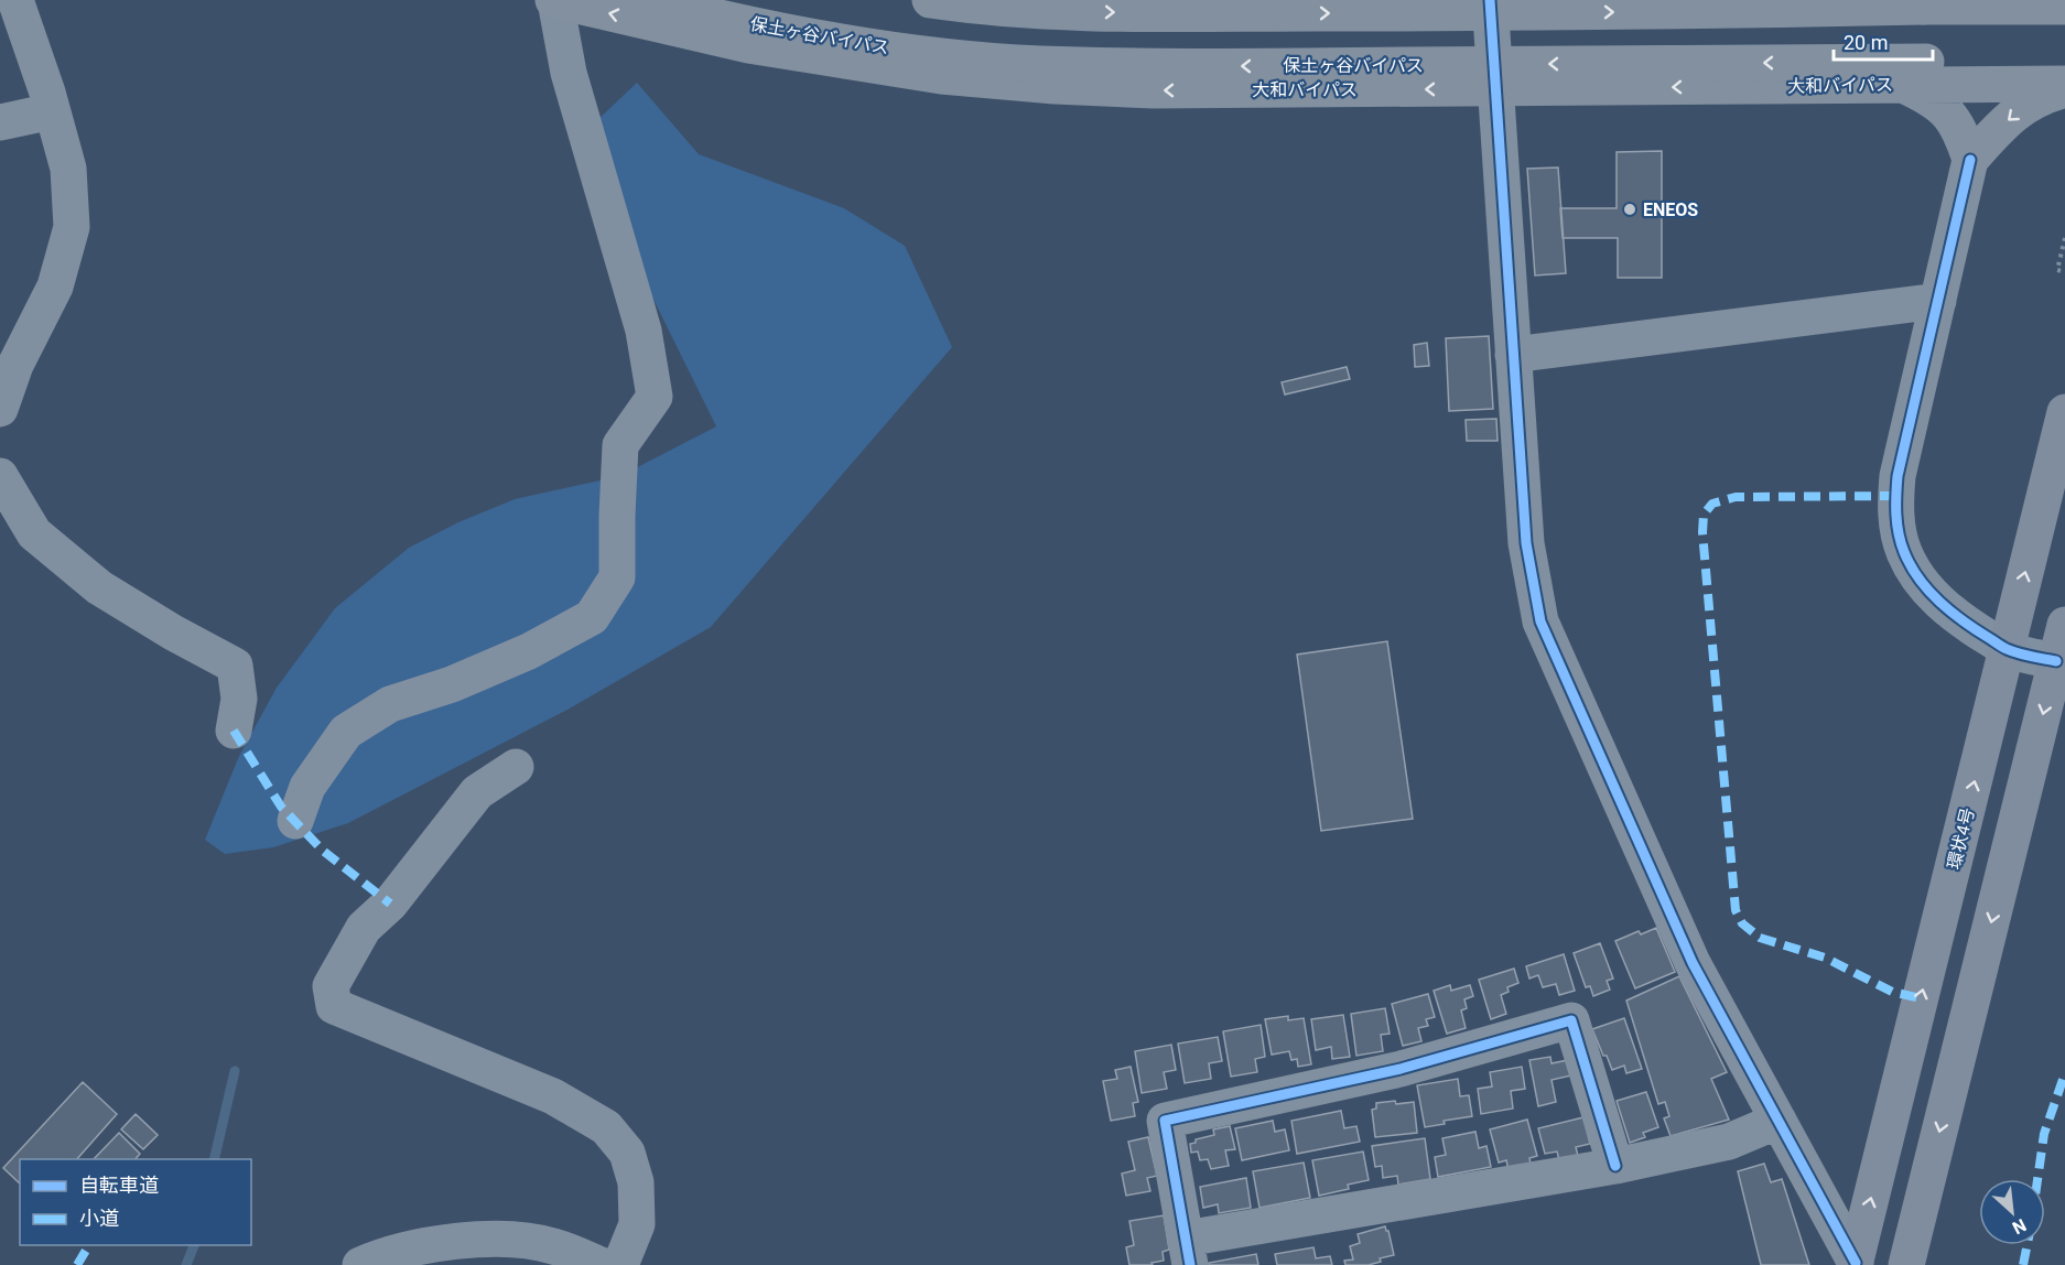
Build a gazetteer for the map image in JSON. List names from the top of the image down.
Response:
{
  "streets": {
    "highway": ["保土ヶ谷バイパス", "大和バイパス"],
    "main road": ["環状4号"]
  },
  "crossings": [
    ["保土ヶ谷バイパス", "大和バイパス"]
  ],
  "places": ["ENEOS"],
  "legend": ["自転車道", "小道"],
  "scale_bar": "20 m",
  "north": "bottom right"
}
